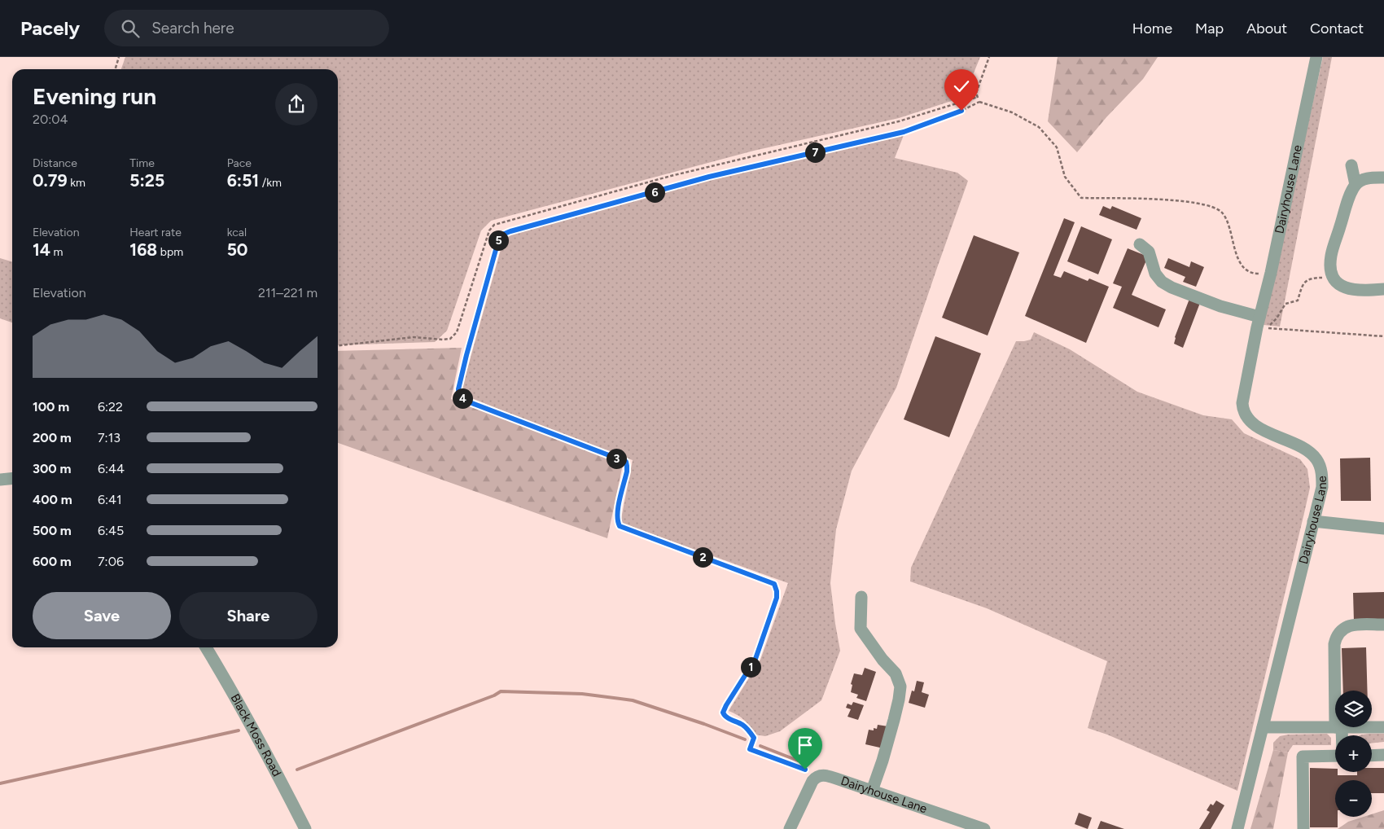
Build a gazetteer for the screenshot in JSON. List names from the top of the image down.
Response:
{
  "streets": {
    "street": ["Dairyhouse Lane", "Black Moss Road"]
  },
  "page": {
    "header": "Pacely",
    "search": "Search here",
    "nav": [
      "Home",
      "Map",
      "About",
      "Contact"
    ],
    "heading": ["Evening run", "20:04"],
    "stats": [
      ["Distance", "0.79 km"],
      ["Time", "5:25"],
      ["Pace", "6:51 /km"],
      ["Elevation", "14 m"],
      ["Heart rate", "168 bpm"],
      ["kcal", "50"]
    ],
    "pins": [
      "7",
      "6",
      "5",
      "4",
      "3",
      "2",
      "1"
    ],
    "chart": ["Elevation", "211–221 m"],
    "list": [
      {
        "name": "100 m",
        "note": "6:22"
      },
      {
        "name": "200 m",
        "note": "7:13"
      },
      {
        "name": "300 m",
        "note": "6:44"
      },
      {
        "name": "400 m",
        "note": "6:41"
      },
      {
        "name": "500 m",
        "note": "6:45"
      },
      {
        "name": "600 m",
        "note": "7:06"
      }
    ],
    "buttons": ["Save", "Share"],
    "map_buttons": ["+", "−"]
  }
}
